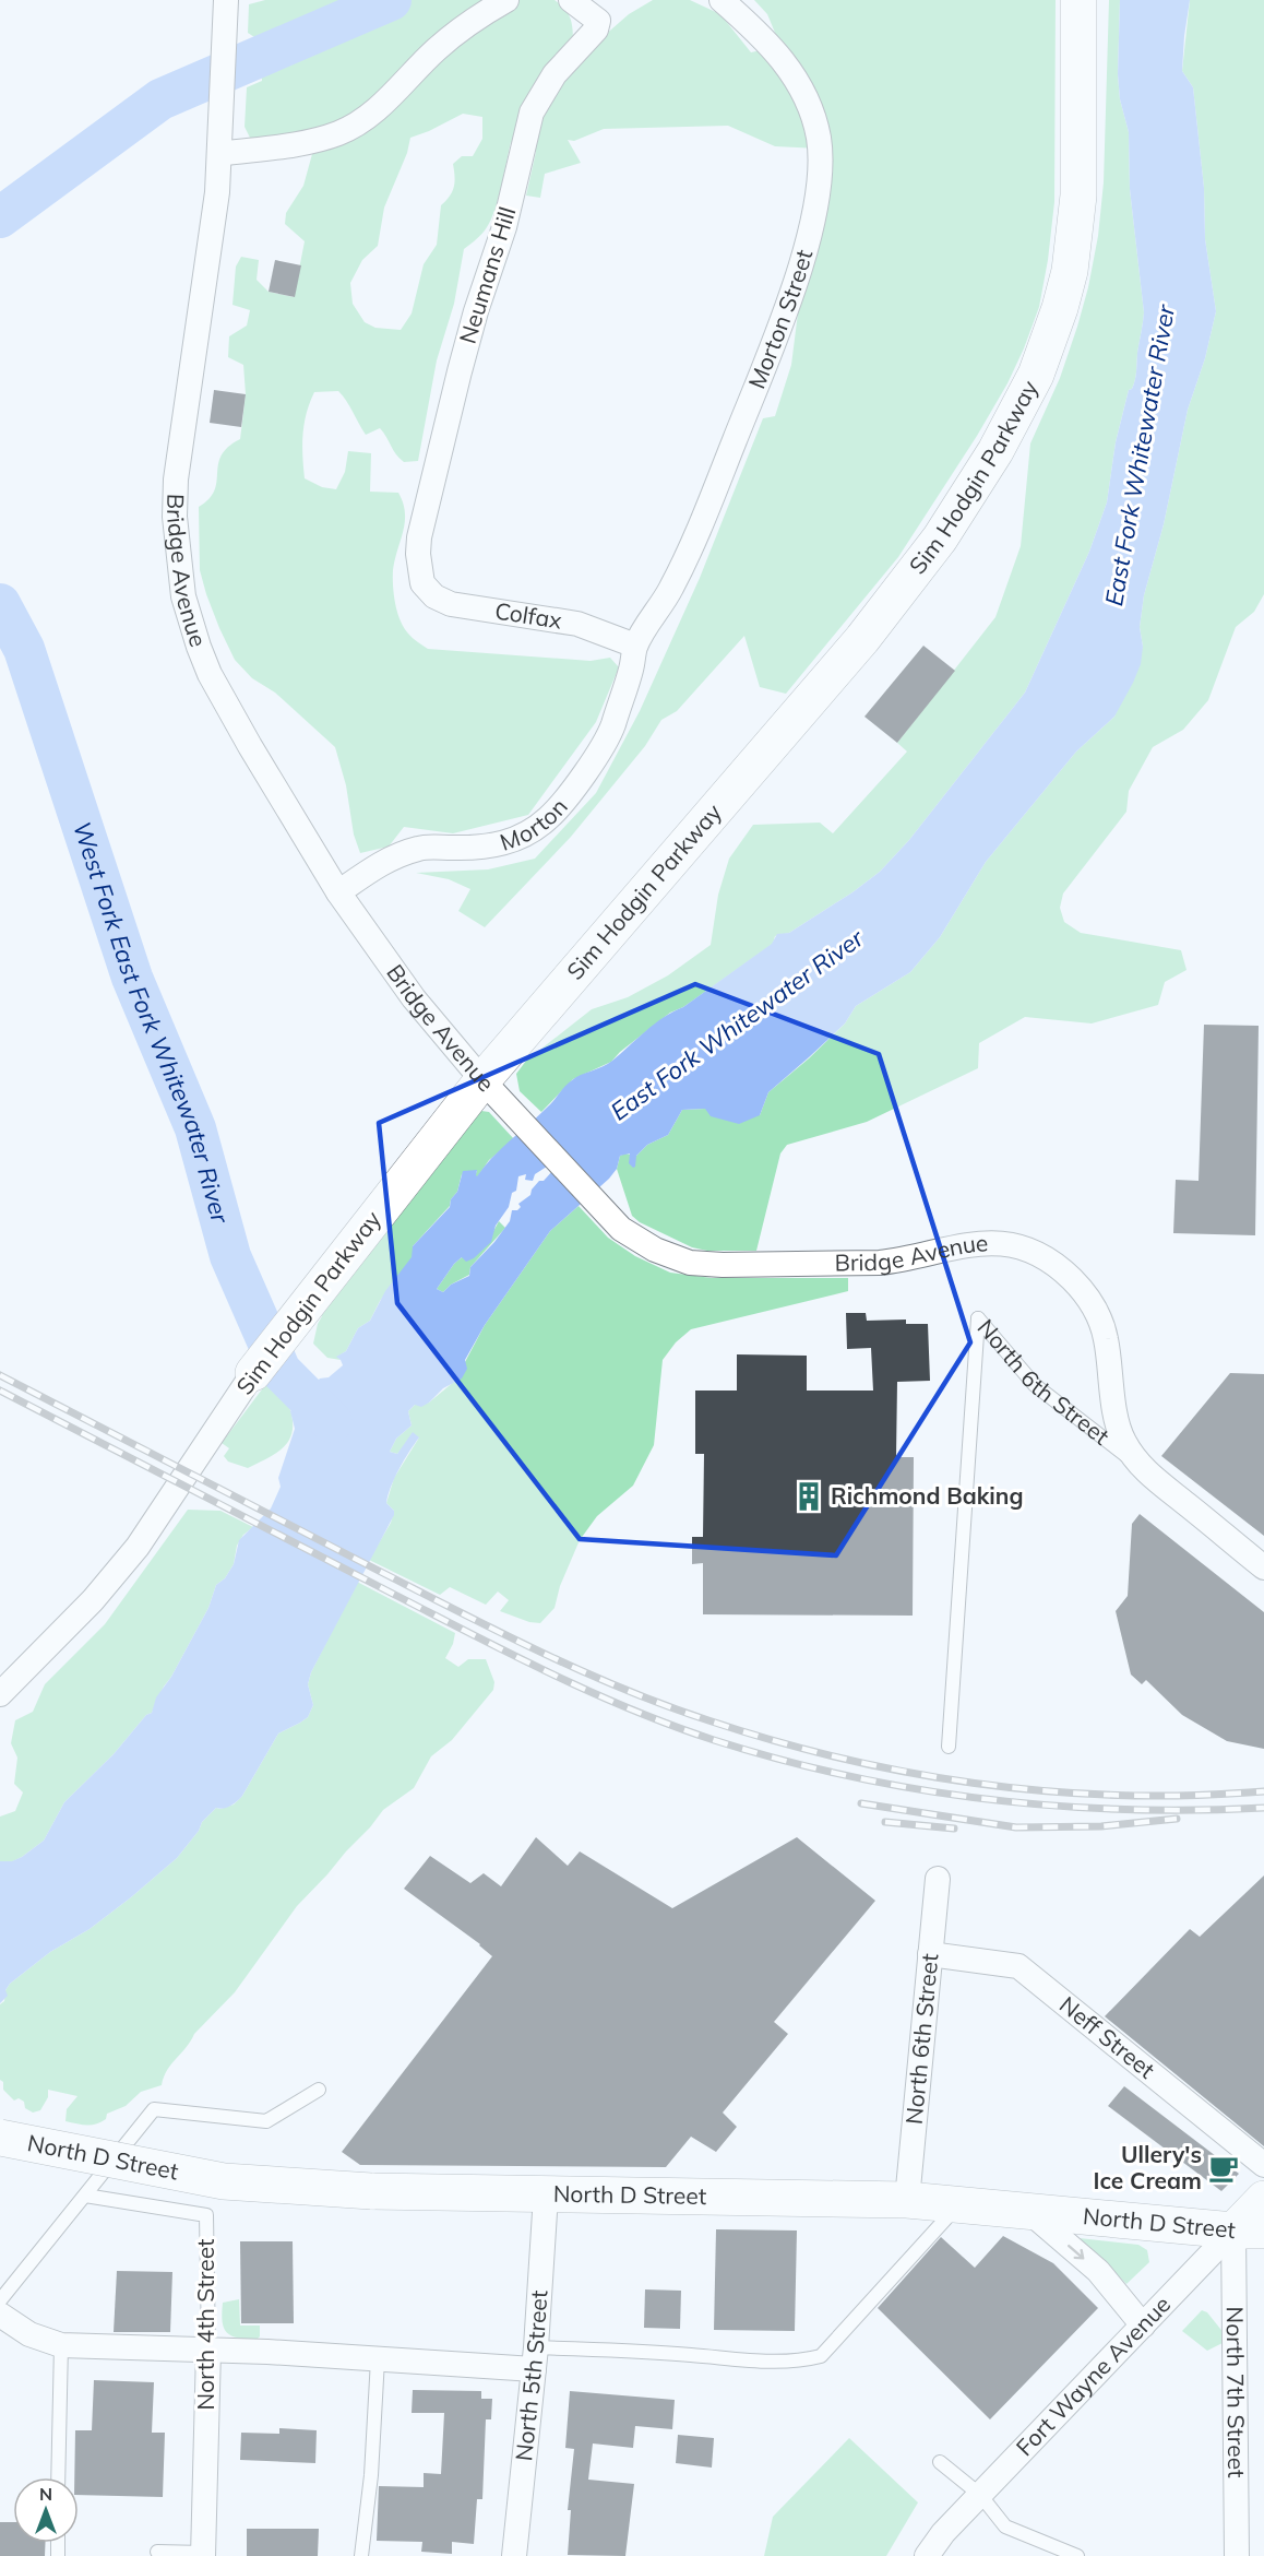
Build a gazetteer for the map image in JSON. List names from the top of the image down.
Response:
{
  "streets": {
    "street": [
      "Neumans Hill",
      "Morton Street",
      "Sim Hodgin Parkway",
      "Bridge Avenue",
      "Colfax",
      "Morton",
      "North 6th Street",
      "Neff Street",
      "North D Street",
      "North 4th Street",
      "North 5th Street",
      "Fort Wayne Avenue",
      "North 7th Street"
    ]
  },
  "crossings": [
    ["Neumans Hill", "Colfax"],
    ["Morton Street", "Colfax"],
    ["Morton Street", "Morton"],
    ["Sim Hodgin Parkway", "Bridge Avenue"],
    ["Bridge Avenue", "Morton"],
    ["Bridge Avenue", "North 6th Street"],
    ["Colfax", "Morton"],
    ["North 6th Street", "Neff Street"],
    ["North 6th Street", "North D Street"],
    ["North D Street", "North 5th Street"],
    ["North D Street", "Fort Wayne Avenue"],
    ["North D Street", "North 7th Street"],
    ["Fort Wayne Avenue", "North 7th Street"]
  ],
  "water": ["East Fork Whitewater River", "West Fork East Fork Whitewater River"],
  "places": {
    "building": ["Richmond Baking"],
    "cafe": ["Ullery's Ice Cream"]
  },
  "north": "top"
}
